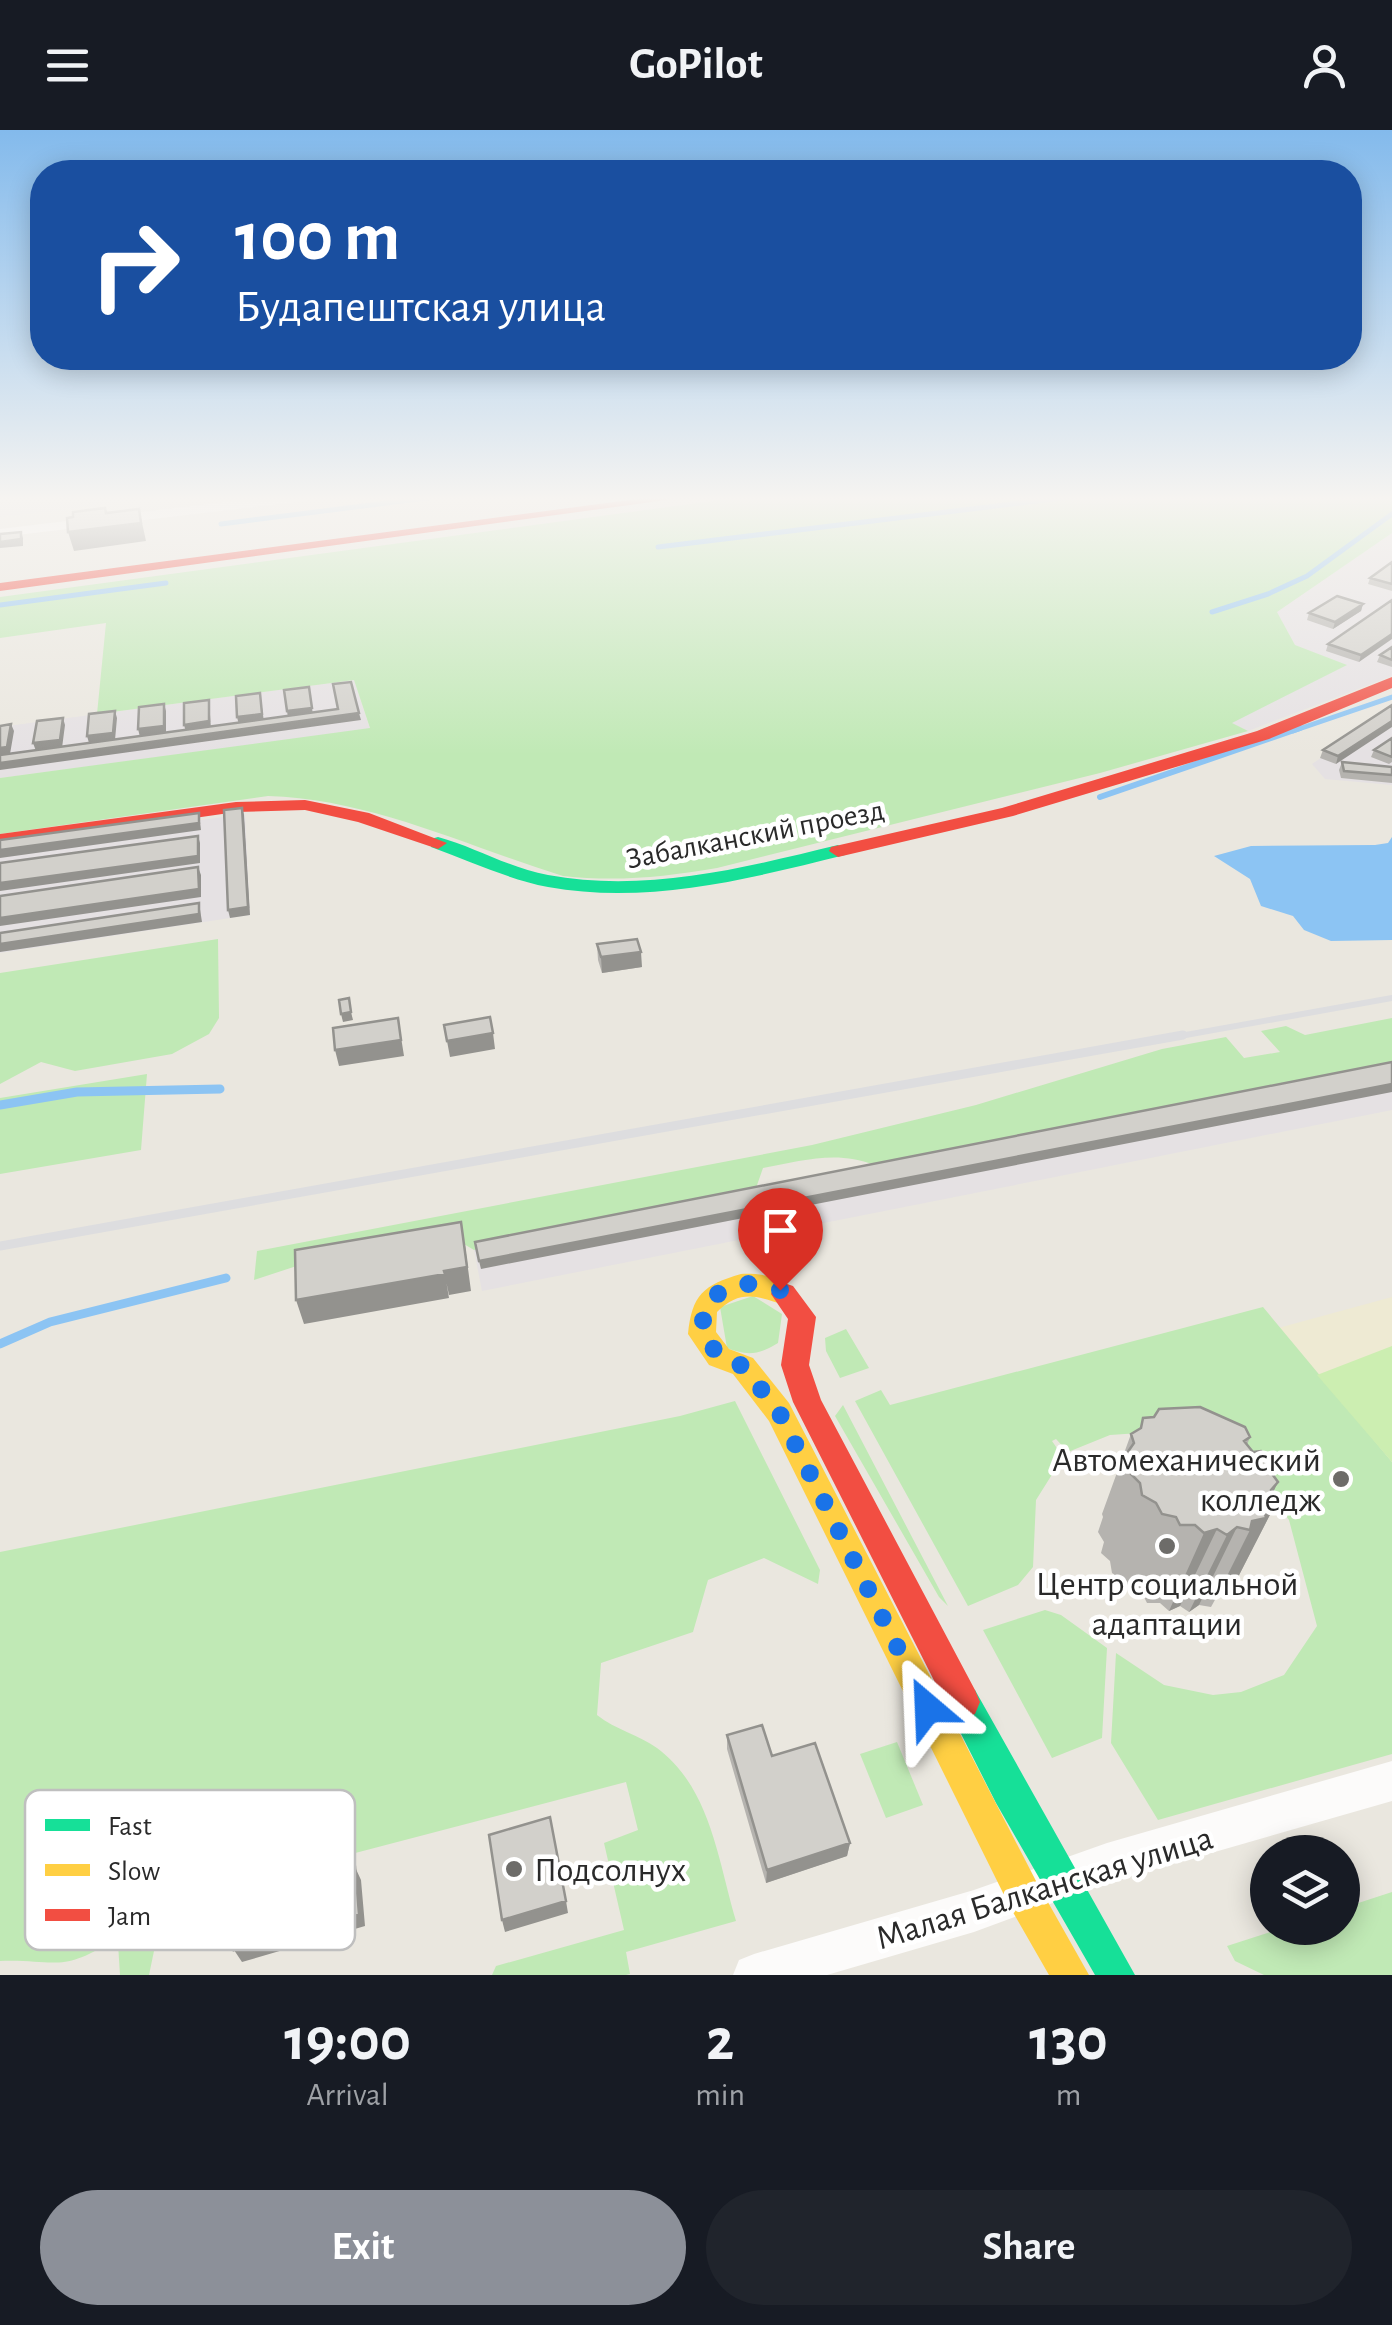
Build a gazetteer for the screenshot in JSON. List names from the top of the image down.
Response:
{
  "streets": {
    "main road": ["Забалканский проезд"],
    "street": ["Малая Балканская улица"]
  },
  "places": ["Автомеханический колледж", "Центр социальной адаптации", "Подсолнух"],
  "legend": ["Fast", "Slow", "Jam"],
  "page": {
    "header": "GoPilot",
    "turn": ["100 m", "Будапештская улица"],
    "eta": [
      "19:00",
      "Arrival",
      "2",
      "min",
      "130",
      "m"
    ],
    "buttons": ["Exit", "Share"]
  }
}
